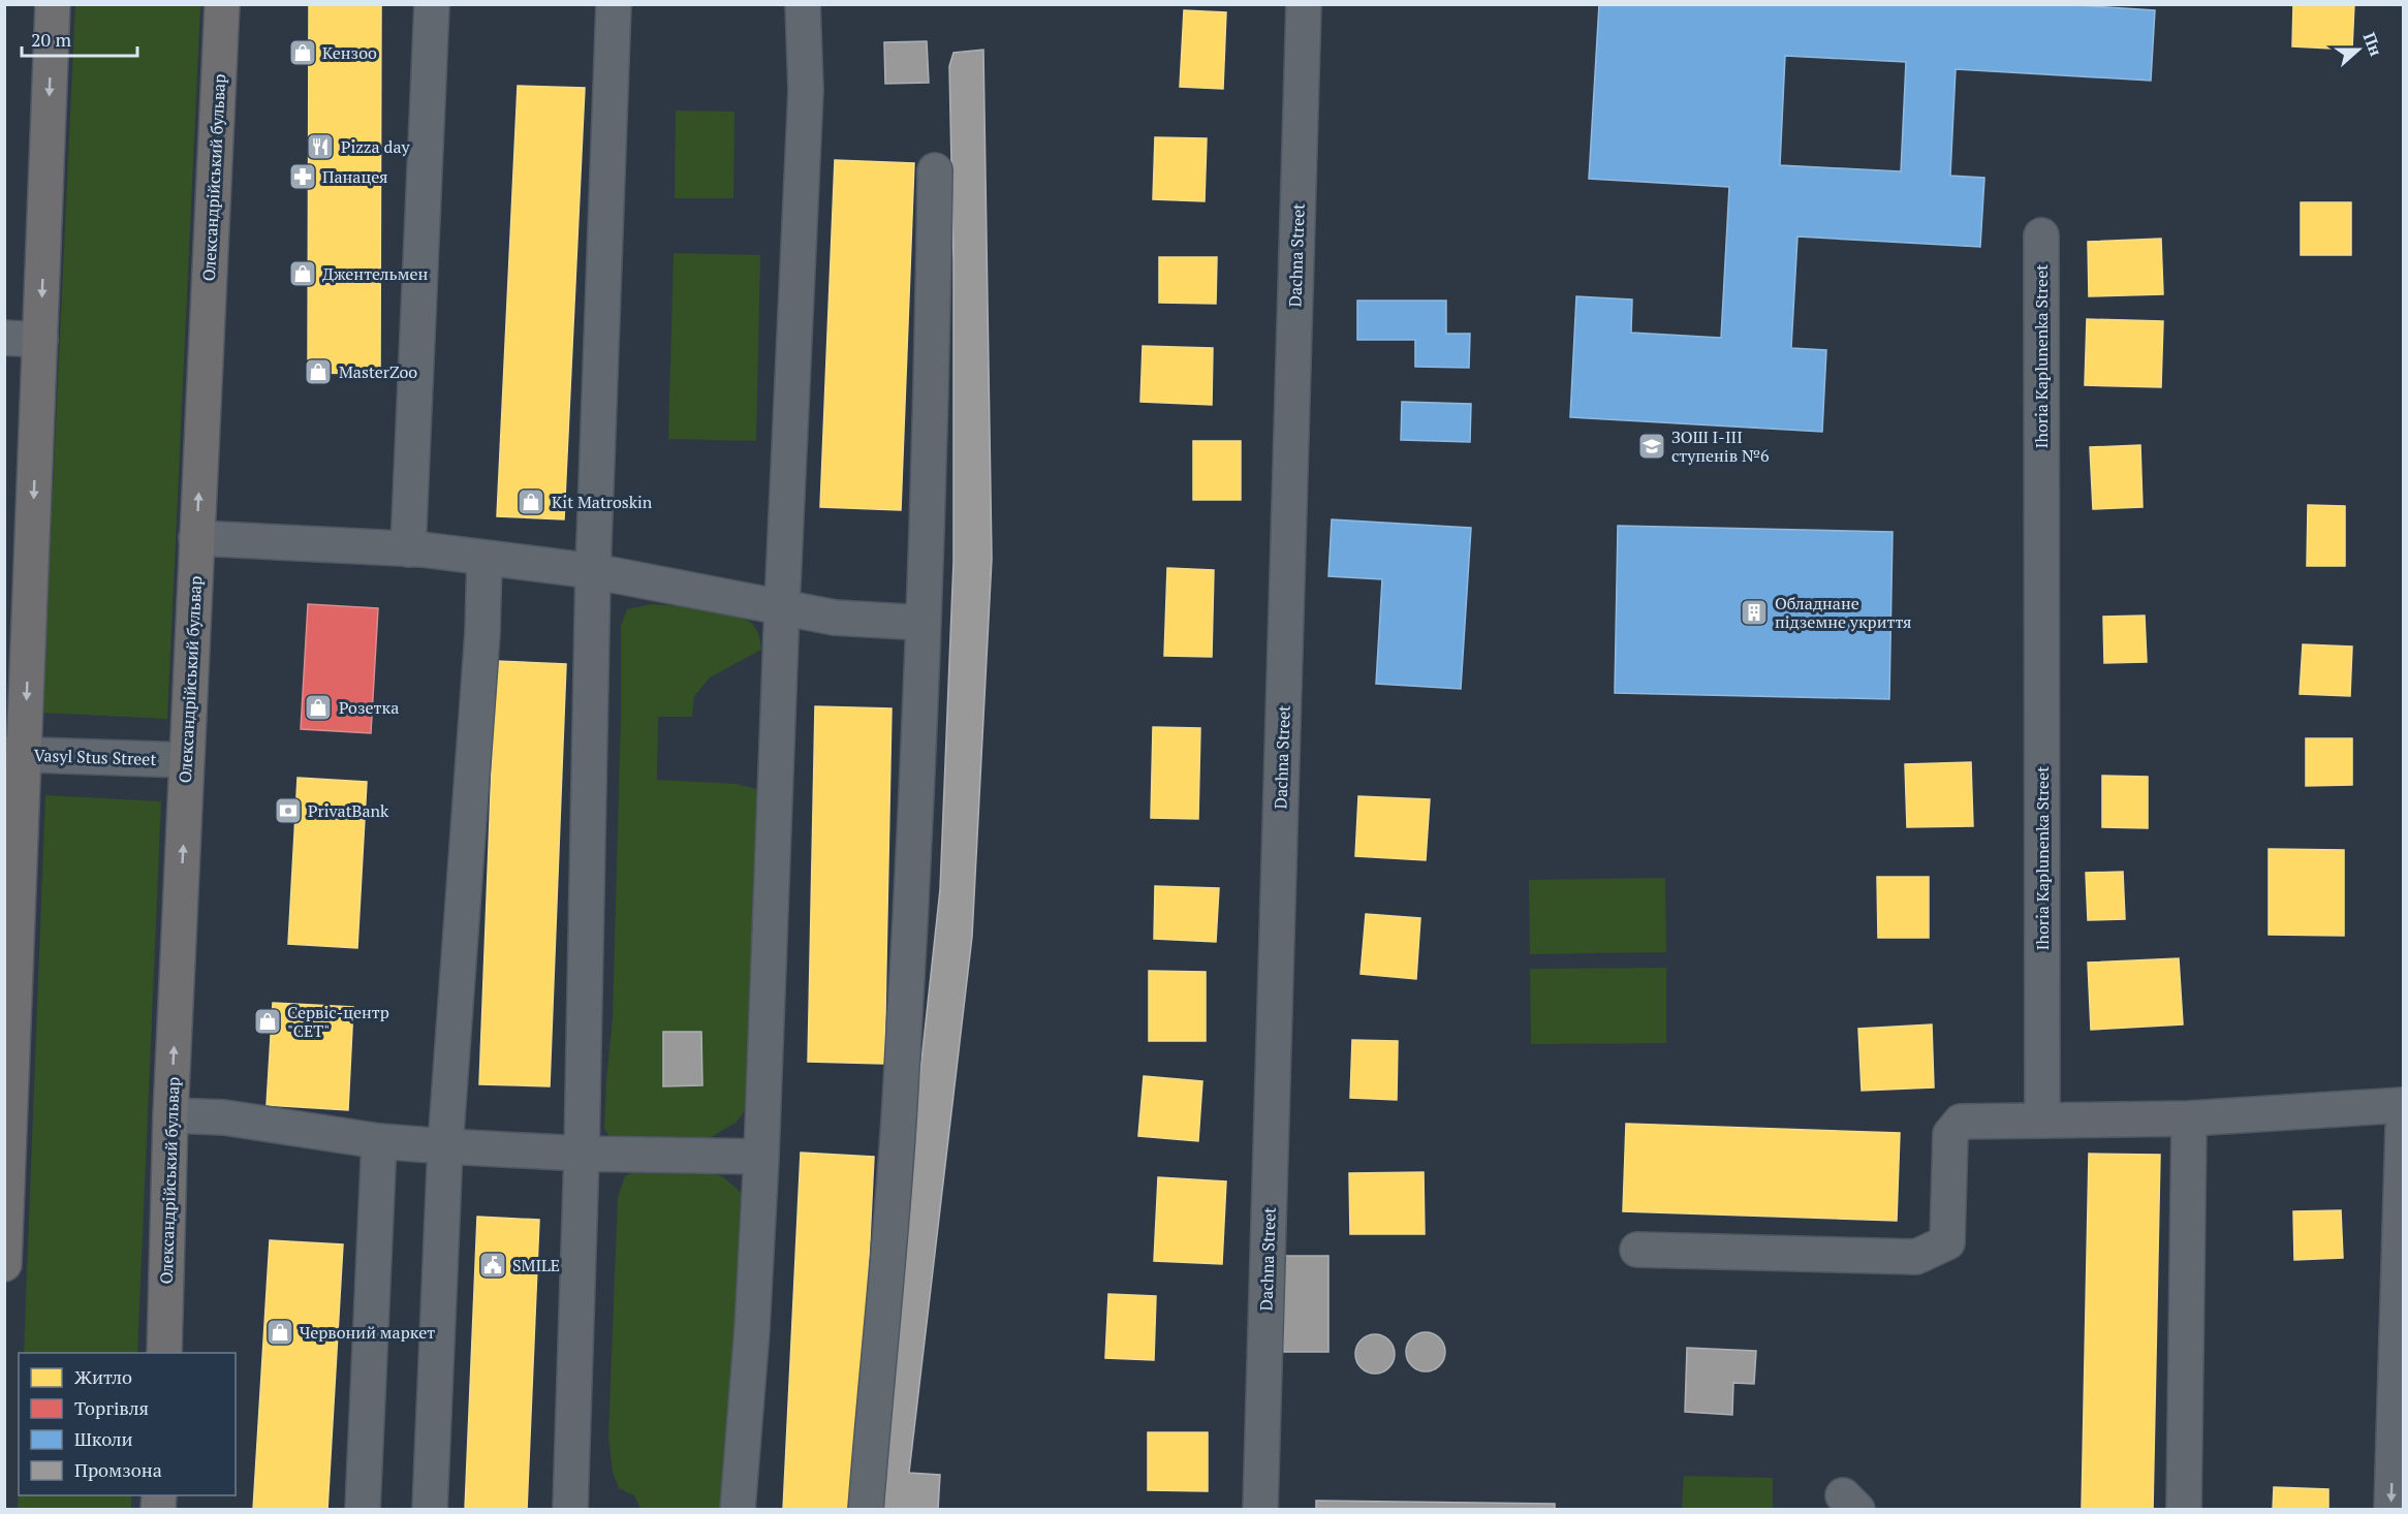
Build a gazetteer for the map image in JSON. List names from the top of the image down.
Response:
{
  "streets": {
    "main road": ["Олександрійський бульвар"],
    "street": ["Dachna Street", "Ihoria Kaplunenka Street", "Vasyl Stus Street"]
  },
  "crossings": [
    ["Олександрійський бульвар", "Vasyl Stus Street"]
  ],
  "places": {
    "shop": [
      "Кензоо",
      "Джентельмен",
      "MasterZoo",
      "Kit Matroskin",
      "Розетка",
      "Сервіс-центр \"СЕТ\"",
      "Червоний маркет"
    ],
    "restaurant": ["Pizza day"],
    "pharmacy": ["Панацея"],
    "school or university": ["ЗОШ І-ІІІ ступенів №6"],
    "building": ["Обладнане підземне укриття"],
    "bank": ["PrivatBank"],
    "public building": ["SMILE"]
  },
  "legend": [
    "Житло",
    "Торгівля",
    "Школи",
    "Промзона"
  ],
  "scale_bar": "20 m",
  "north": "right"
}
